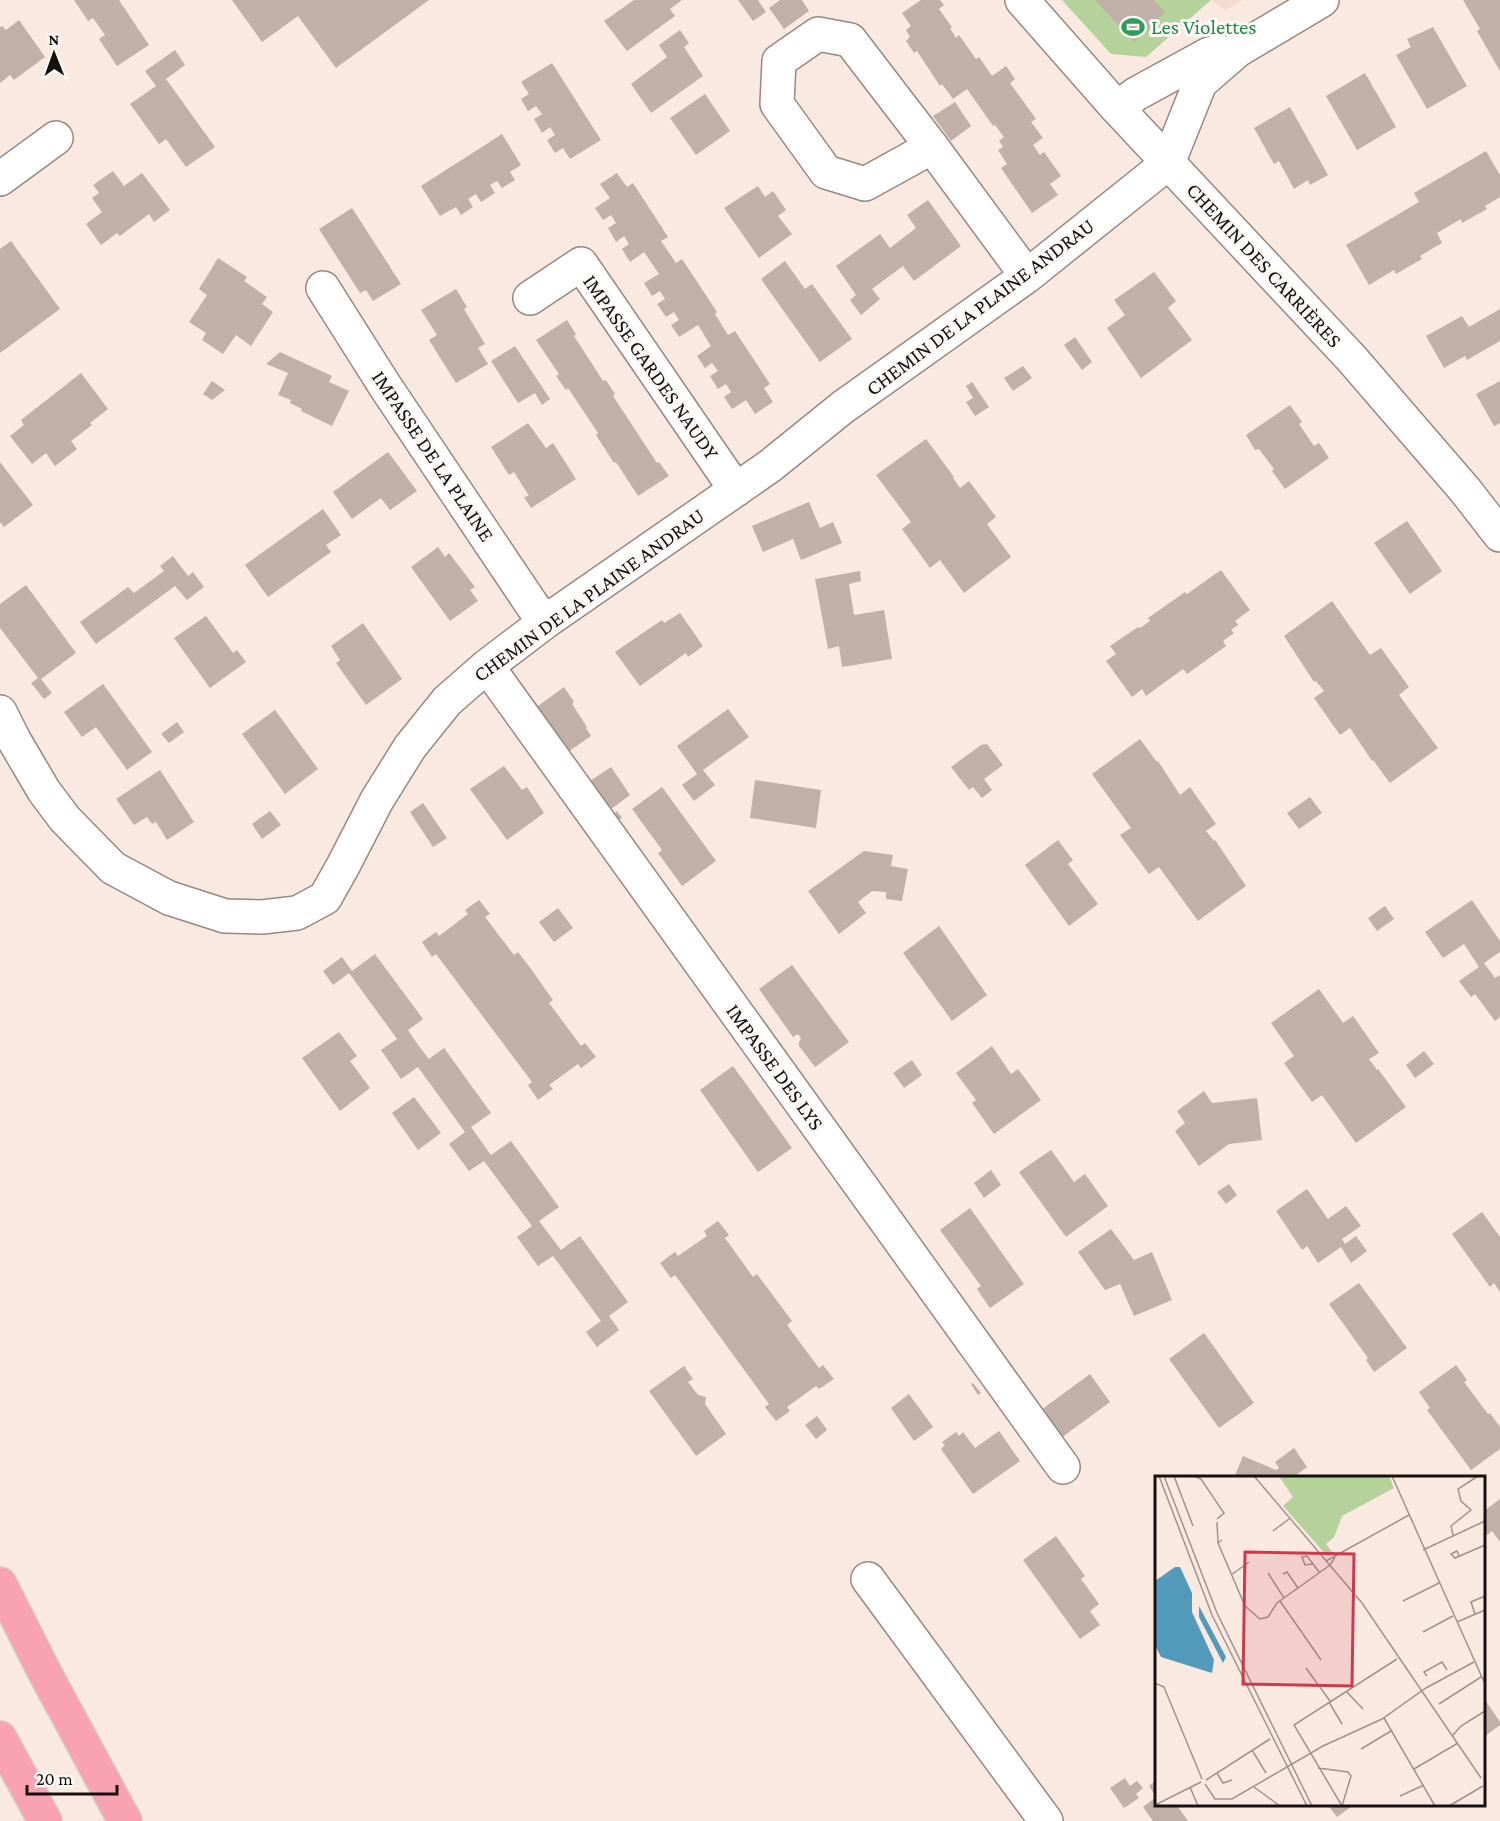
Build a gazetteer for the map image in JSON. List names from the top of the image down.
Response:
{
  "streets": {
    "street": [
      "CHEMIN DES CARRIÈRES",
      "CHEMIN DE LA PLAINE ANDRAU",
      "IMPASSE GARDES NAUDY",
      "IMPASSE DE LA PLAINE",
      "IMPASSE DES LYS"
    ]
  },
  "crossings": [
    ["CHEMIN DES CARRIÈRES", "CHEMIN DE LA PLAINE ANDRAU"],
    ["CHEMIN DE LA PLAINE ANDRAU", "IMPASSE GARDES NAUDY"],
    ["CHEMIN DE LA PLAINE ANDRAU", "IMPASSE DE LA PLAINE"],
    ["CHEMIN DE LA PLAINE ANDRAU", "IMPASSE DES LYS"]
  ],
  "places": {
    "sports": ["Les Violettes"]
  },
  "scale_bar": "20 m",
  "north": "top"
}
